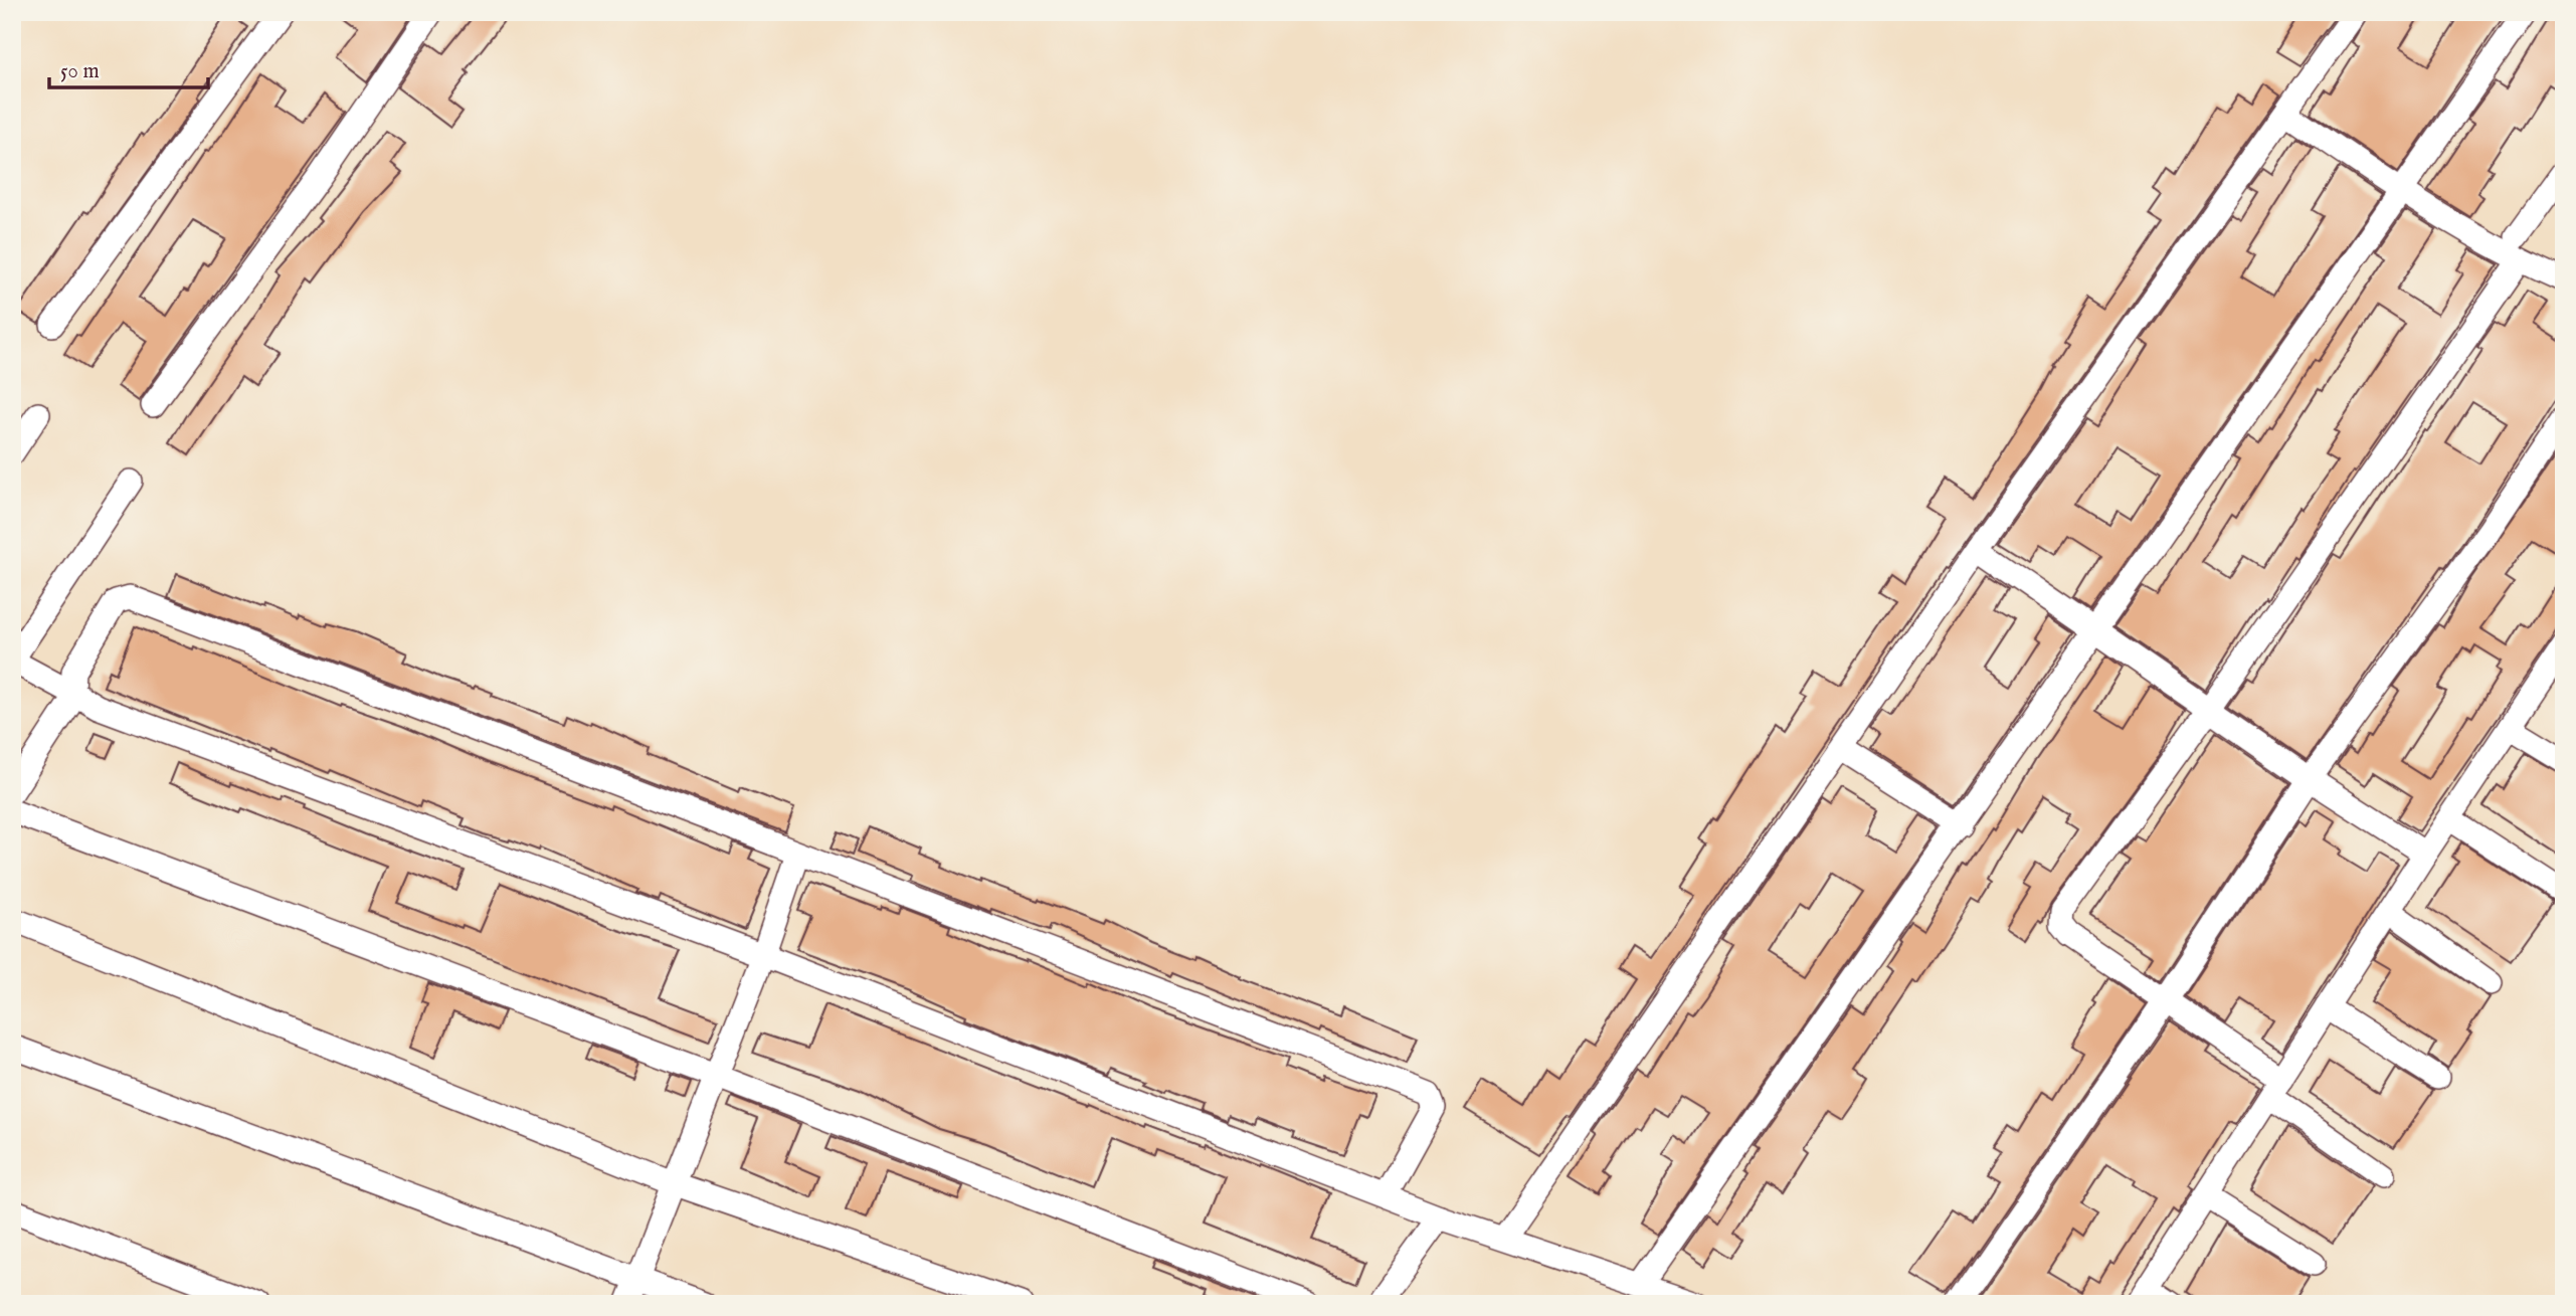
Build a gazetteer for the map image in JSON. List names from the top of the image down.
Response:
{
  "scale_bar": "50 m"
}
